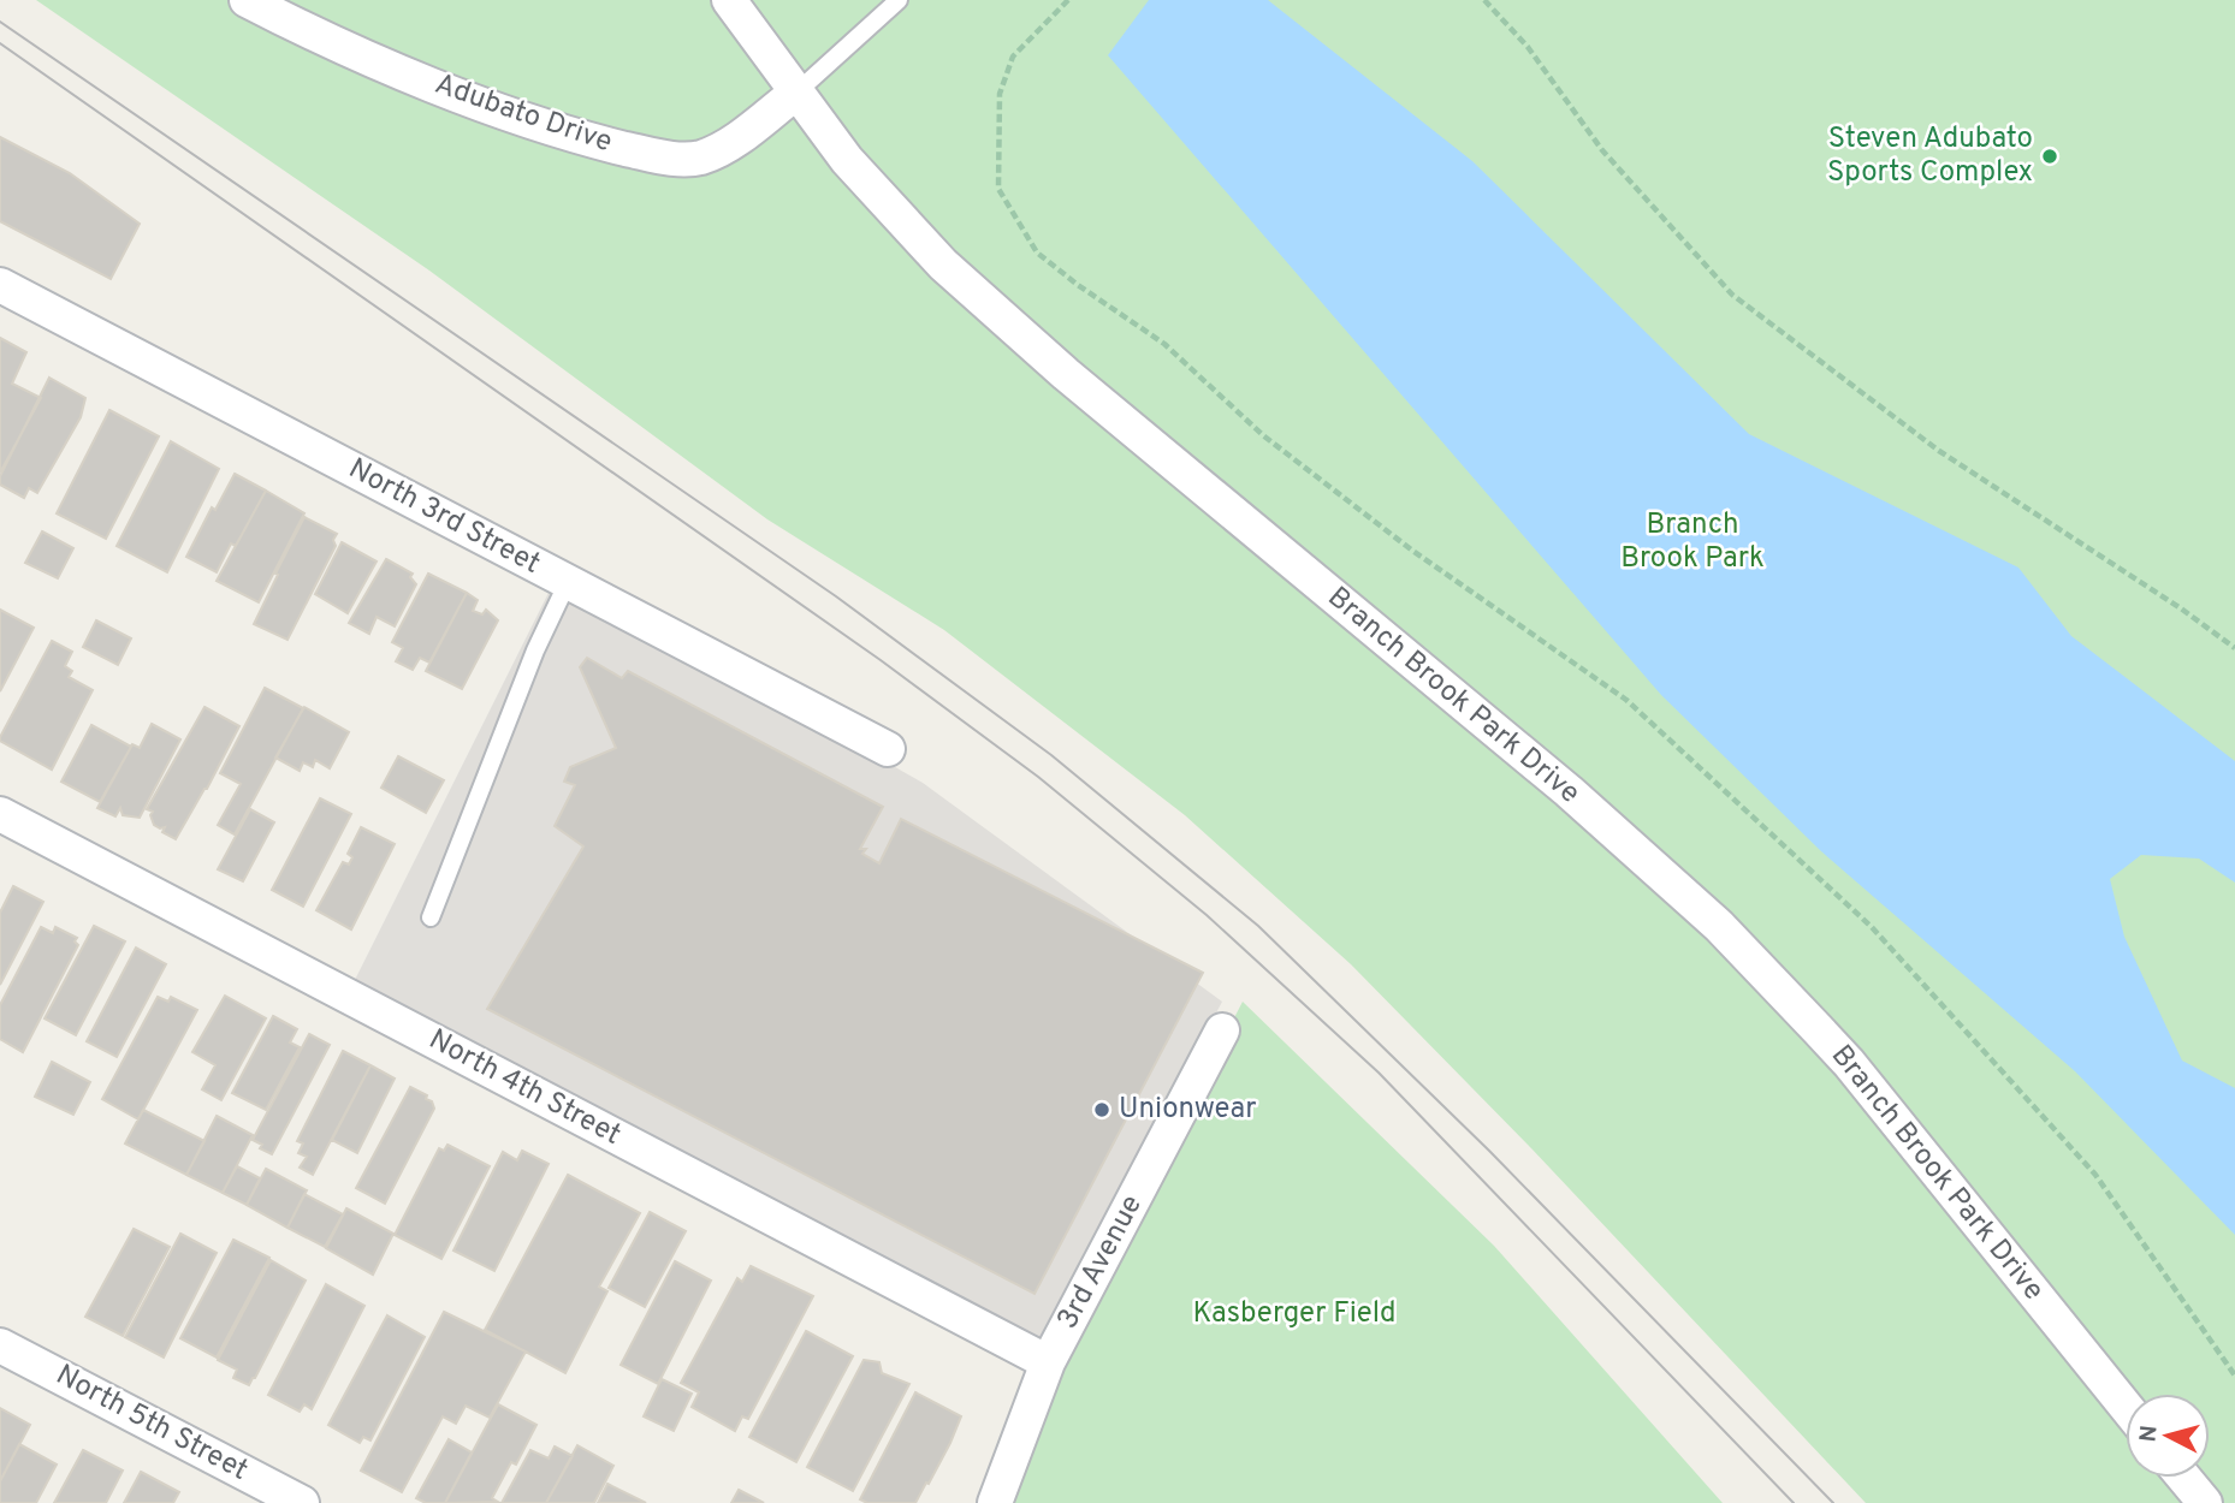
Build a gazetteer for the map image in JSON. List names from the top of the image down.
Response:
{
  "streets": {
    "street": [
      "Adubato Drive",
      "North 3rd Street",
      "Branch Brook Park Drive",
      "North 4th Street",
      "3rd Avenue",
      "North 5th Street"
    ]
  },
  "crossings": [
    ["Adubato Drive", "Branch Brook Park Drive"],
    ["North 4th Street", "3rd Avenue"]
  ],
  "parks": ["Branch Brook Park", "Kasberger Field"],
  "places": ["Steven Adubato Sports Complex", "Unionwear"],
  "north": "left"
}
